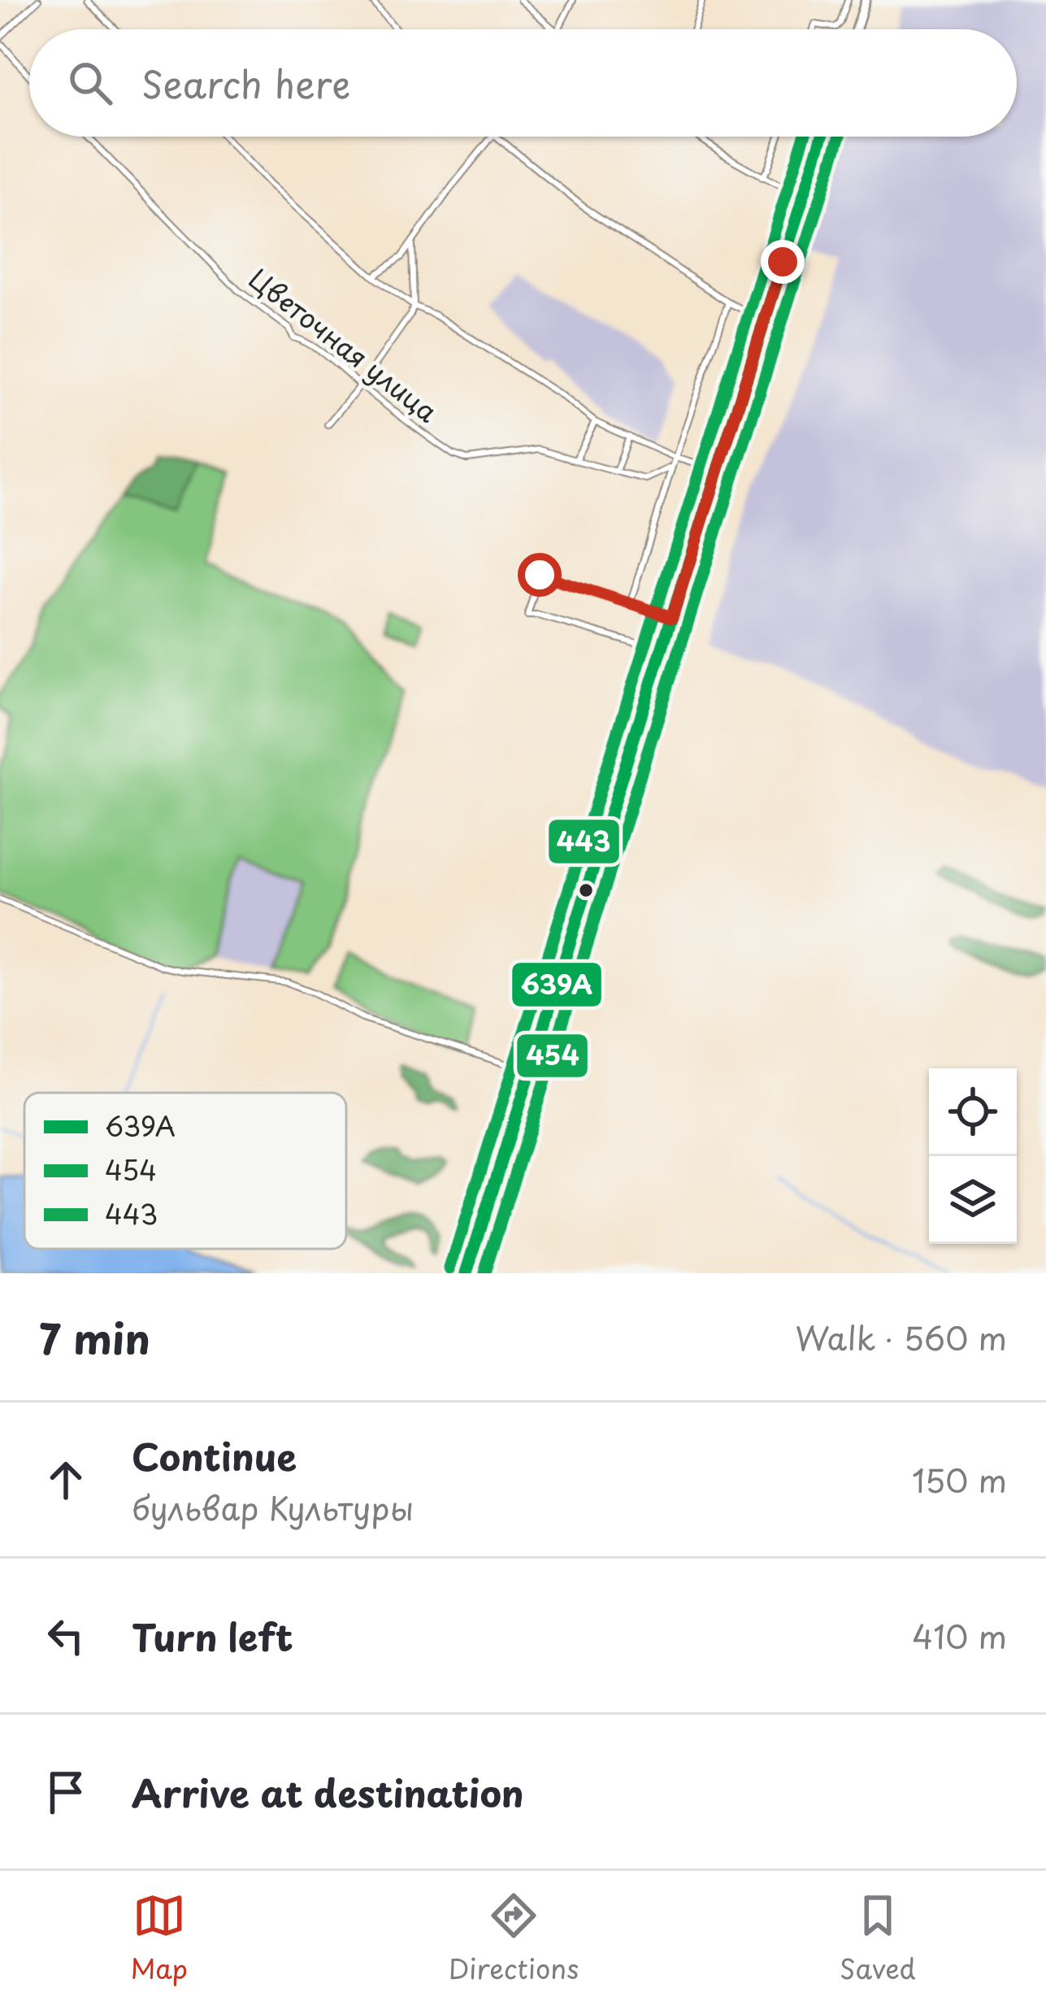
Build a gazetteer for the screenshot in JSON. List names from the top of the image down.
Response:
{
  "streets": {
    "street": ["Цветочная улица"]
  },
  "lines": ["transit line 639А", "transit line 454", "transit line 443"],
  "legend": ["639А", "454", "443"],
  "page": {
    "search": "Search here",
    "heading": ["7 min", "Walk · 560 m"],
    "list": [
      ["Continue", "бульвар Культуры", "150 m"],
      ["Turn left", "410 m"],
      "Arrive at destination"
    ],
    "nav": ["Map", "Directions", "Saved"]
  }
}
